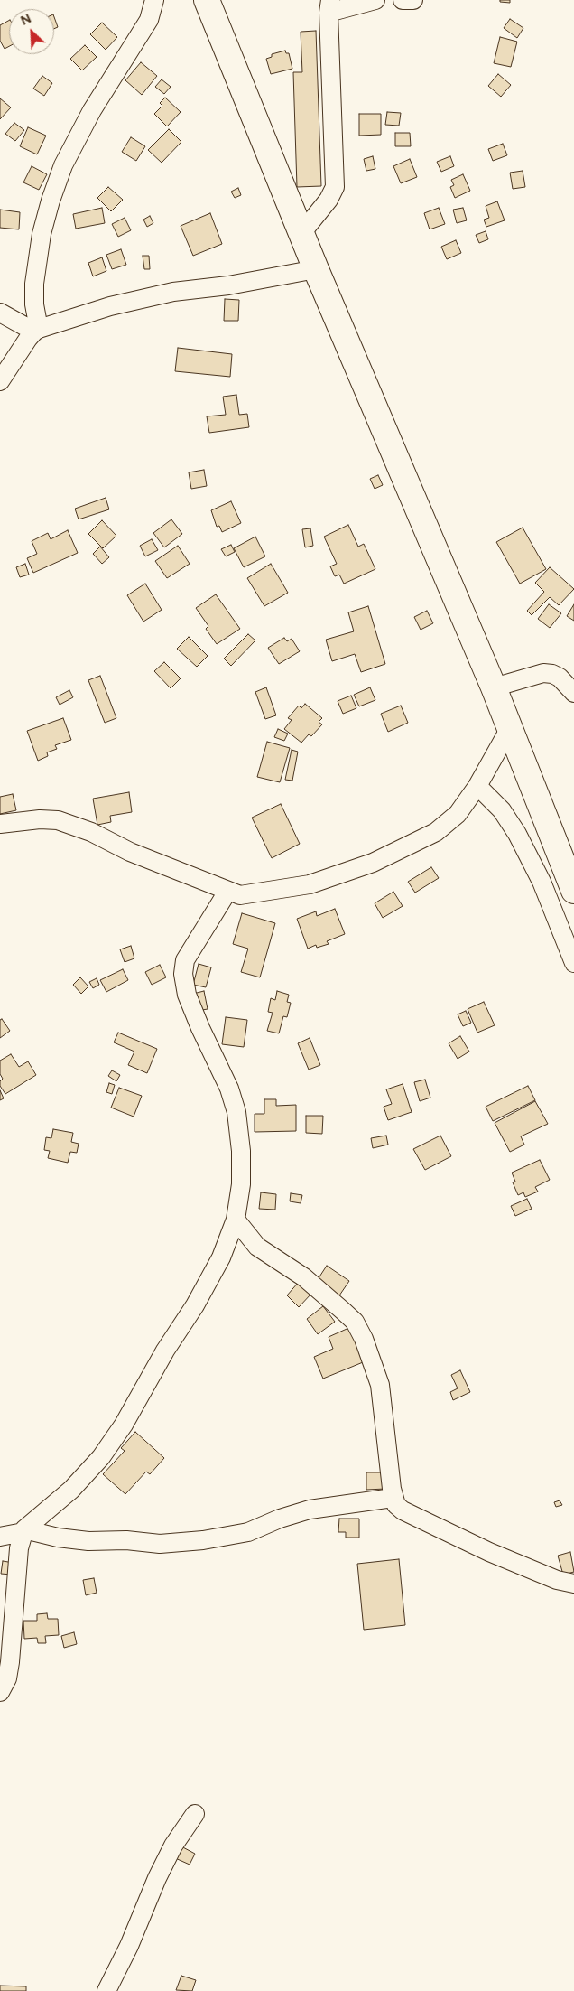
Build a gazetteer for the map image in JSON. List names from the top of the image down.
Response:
{
  "north": "top left"
}
